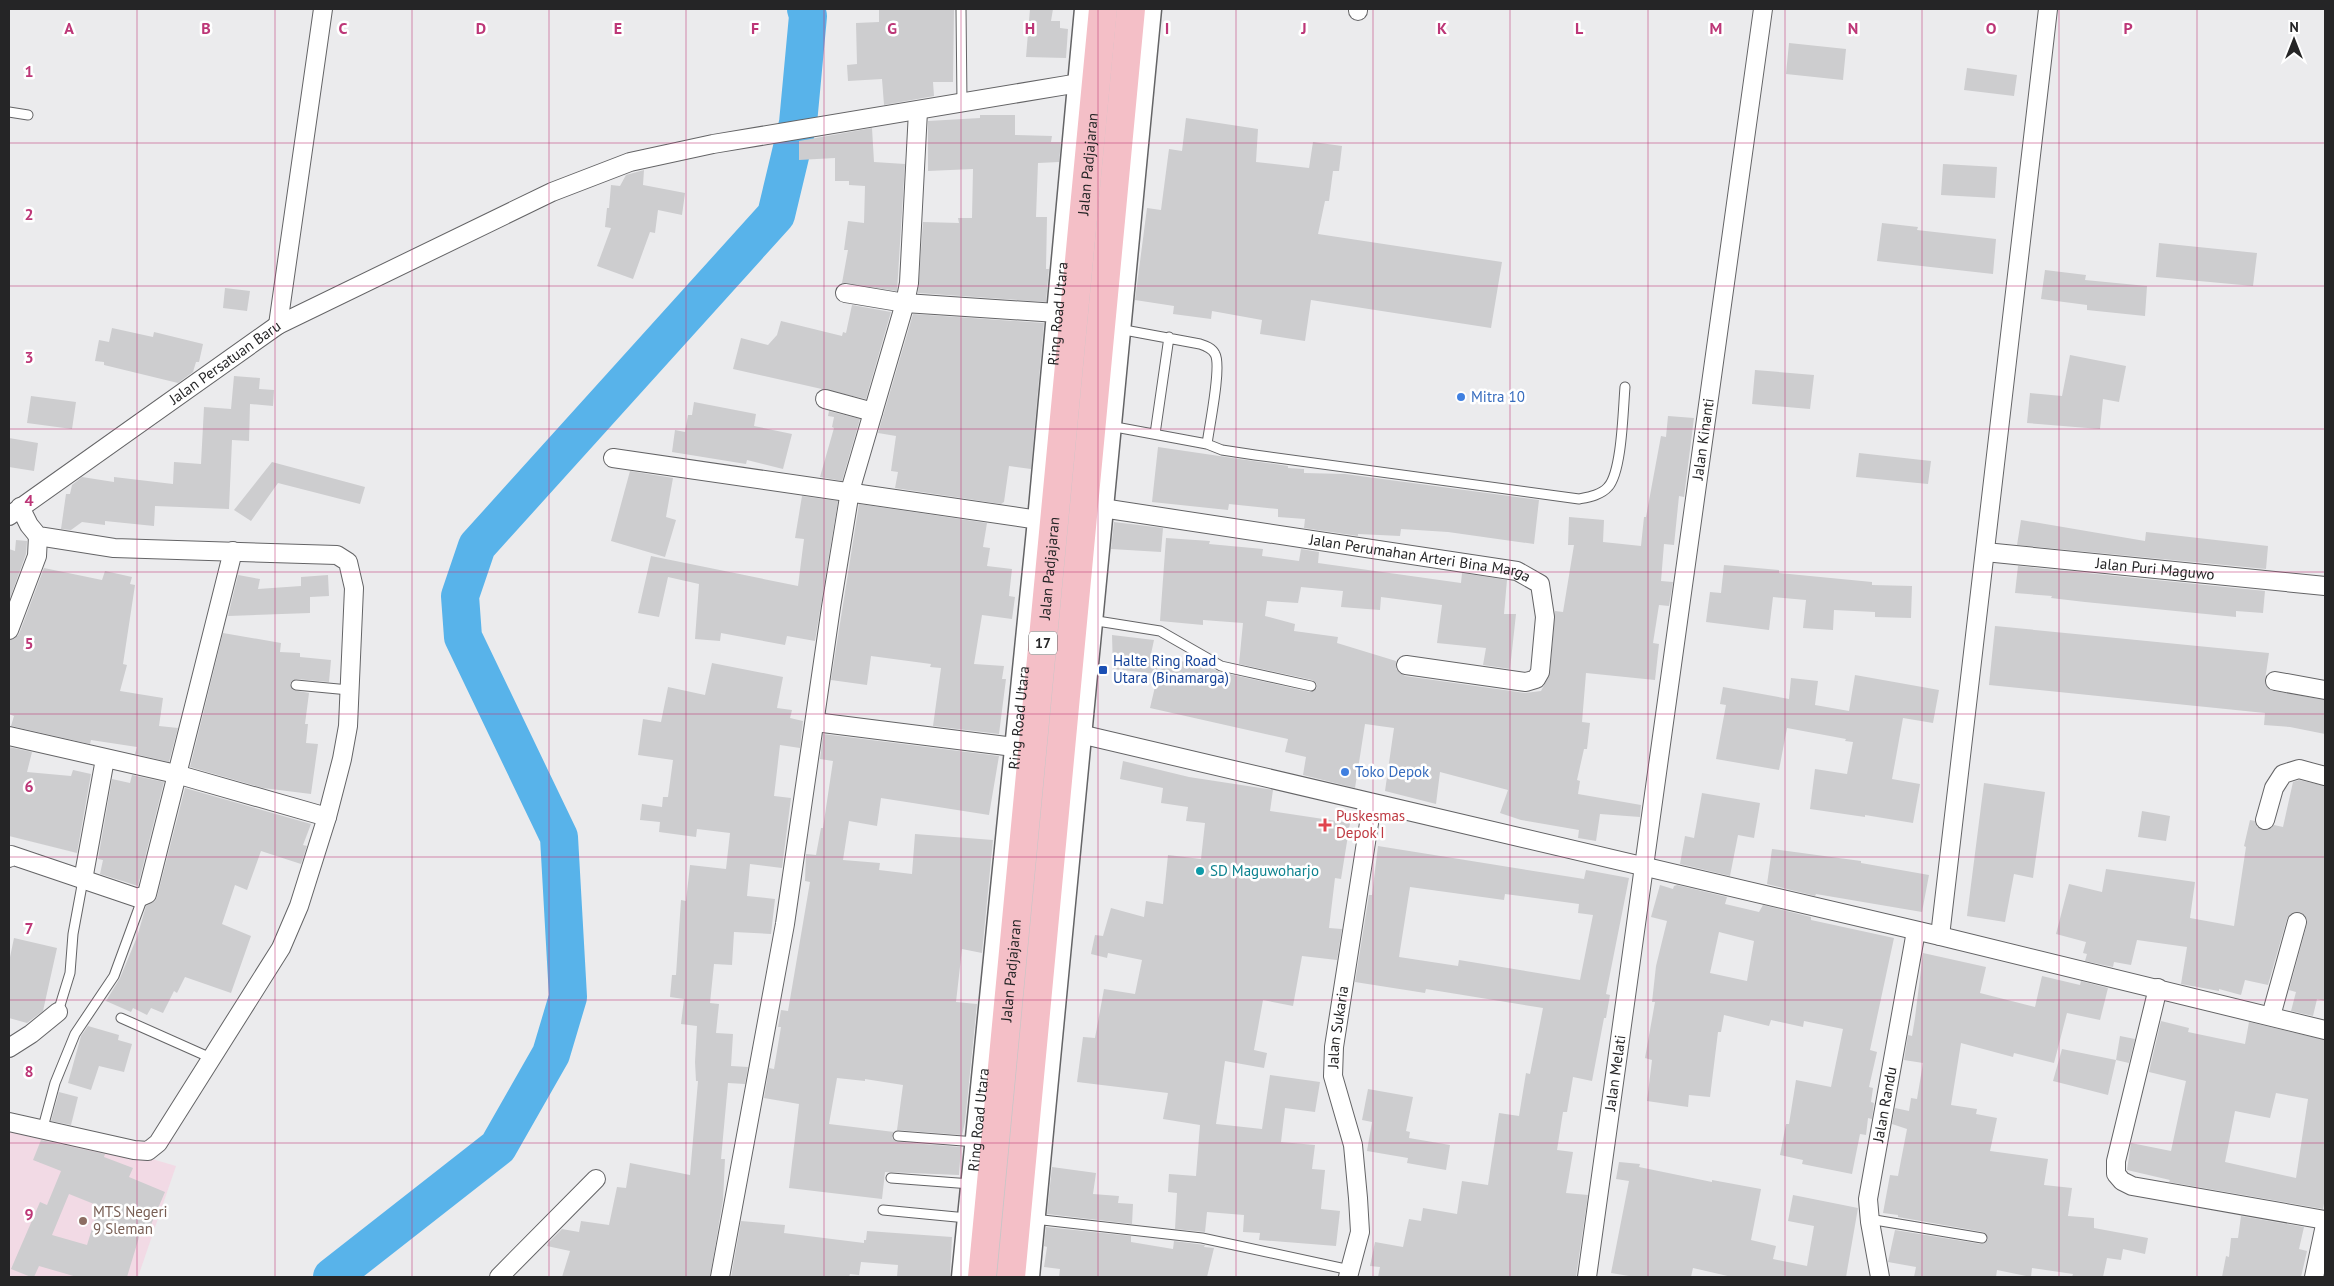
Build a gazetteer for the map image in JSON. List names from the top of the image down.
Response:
{
  "streets": {
    "highway": ["Jalan Padjajaran", "17"],
    "street": [
      "Ring Road Utara",
      "Jalan Persatuan Baru",
      "Jalan Kinanti",
      "Jalan Perumahan Arteri Bina Marga",
      "Jalan Puri Maguwo",
      "Jalan Sukaria",
      "Jalan Melati",
      "Jalan Randu"
    ]
  },
  "crossings": [
    ["Jalan Padjajaran", "Ring Road Utara"],
    ["Jalan Kinanti", "Jalan Melati"]
  ],
  "places": {
    "other": [
      "Mitra 10",
      "Toko Depok",
      "SD Maguwoharjo",
      "MTS Negeri 9 Sleman"
    ],
    "transit": ["Halte Ring Road Utara (Binamarga)"],
    "health": ["Puskesmas Depok I"]
  },
  "north": "top",
  "grid": {
    "columns": [
      "A",
      "B",
      "C",
      "D",
      "E",
      "F",
      "G",
      "H",
      "I",
      "J",
      "K",
      "L",
      "M",
      "N",
      "O",
      "P"
    ],
    "rows": [
      "1",
      "2",
      "3",
      "4",
      "5",
      "6",
      "7",
      "8",
      "9"
    ]
  }
}
